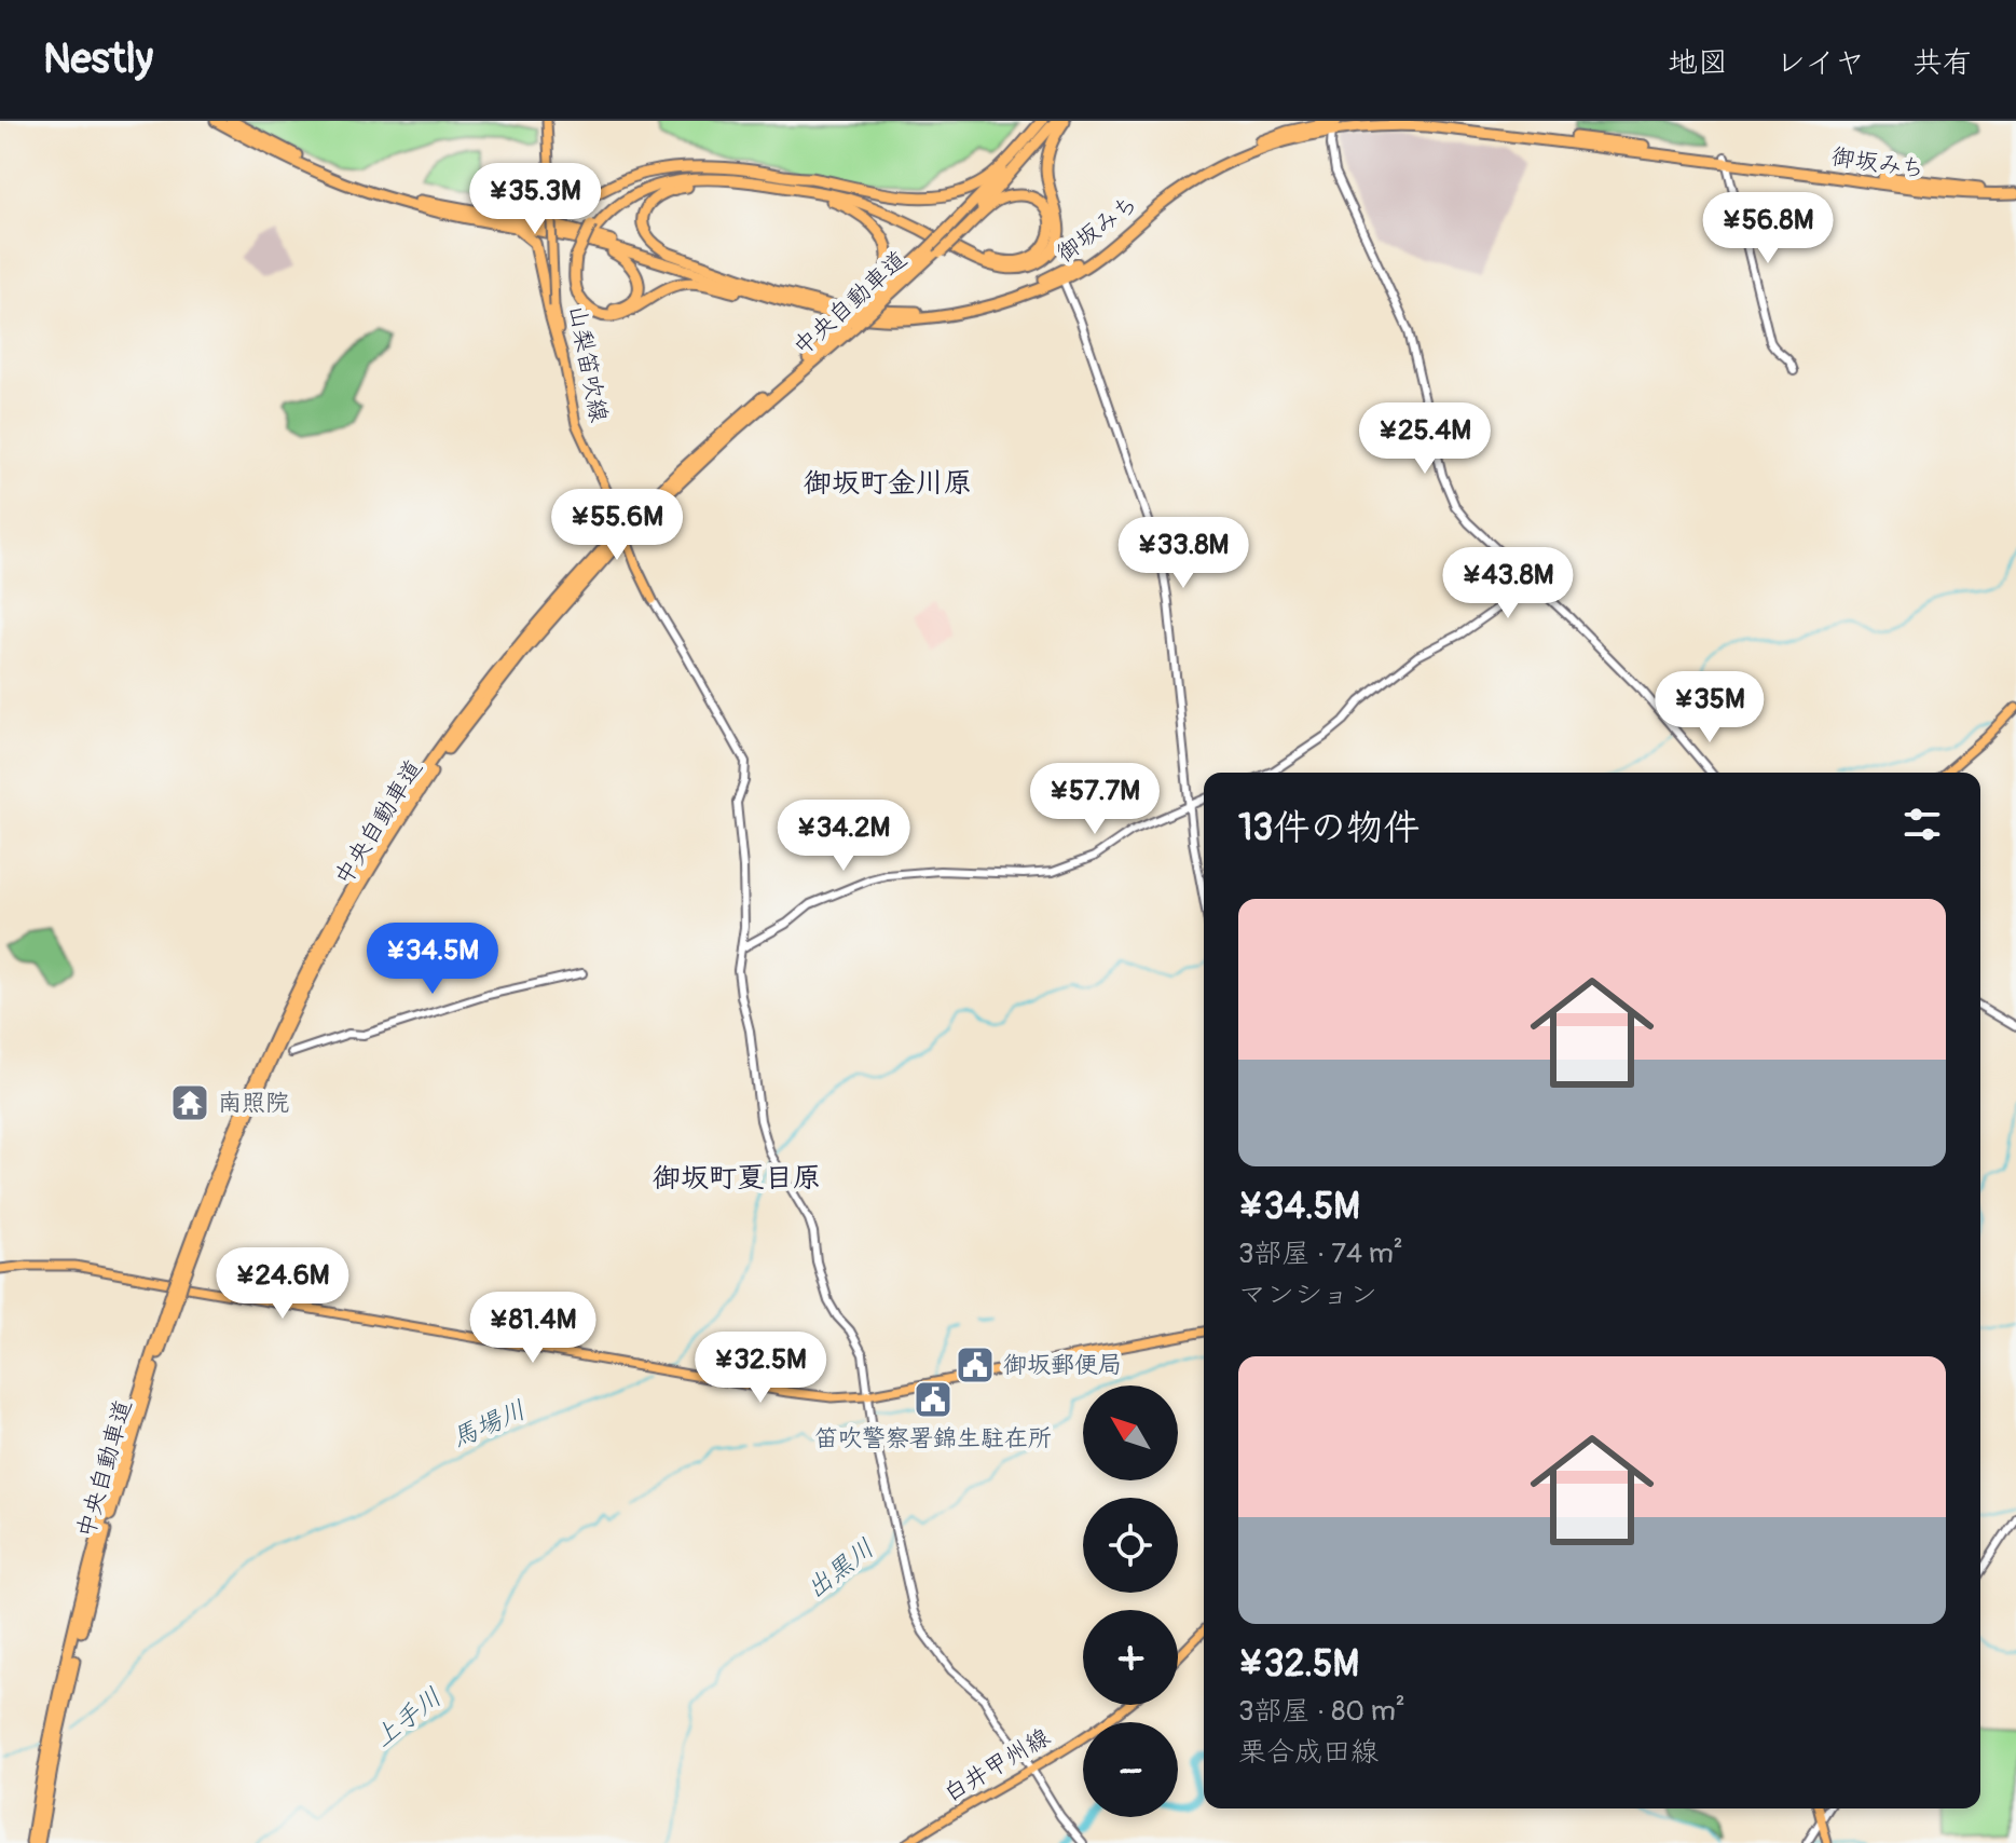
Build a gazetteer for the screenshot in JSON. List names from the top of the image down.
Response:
{
  "streets": {
    "highway": ["御坂みち", "中央自動車道"],
    "main road": ["山梨笛吹線", "白井甲州線"]
  },
  "districts": ["御坂町金川原", "御坂町夏目原"],
  "water": ["馬場川", "出黒川", "上手川"],
  "places": {
    "temple": ["南照院"],
    "public building": ["御坂郵便局", "笛吹警察署錦生駐在所"]
  },
  "north": "top left",
  "page": {
    "header": "Nestly",
    "nav": ["地図", "レイヤ", "共有"],
    "price": [
      "¥35.3M",
      "¥56.8M",
      "¥25.4M",
      "¥55.6M",
      "¥33.8M",
      "¥43.8M",
      "¥35M",
      "¥57.7M",
      "¥34.2M",
      "¥34.5M",
      "¥24.6M",
      "¥81.4M",
      "¥32.5M"
    ],
    "heading": "13件の物件",
    "list": [
      {
        "name": "¥34.5M",
        "note": "3部屋 · 74 m² · マンション"
      },
      {
        "name": "¥32.5M",
        "note": "3部屋 · 80 m² · 栗合成田線"
      }
    ],
    "map_buttons": ["+", "−"]
  }
}
